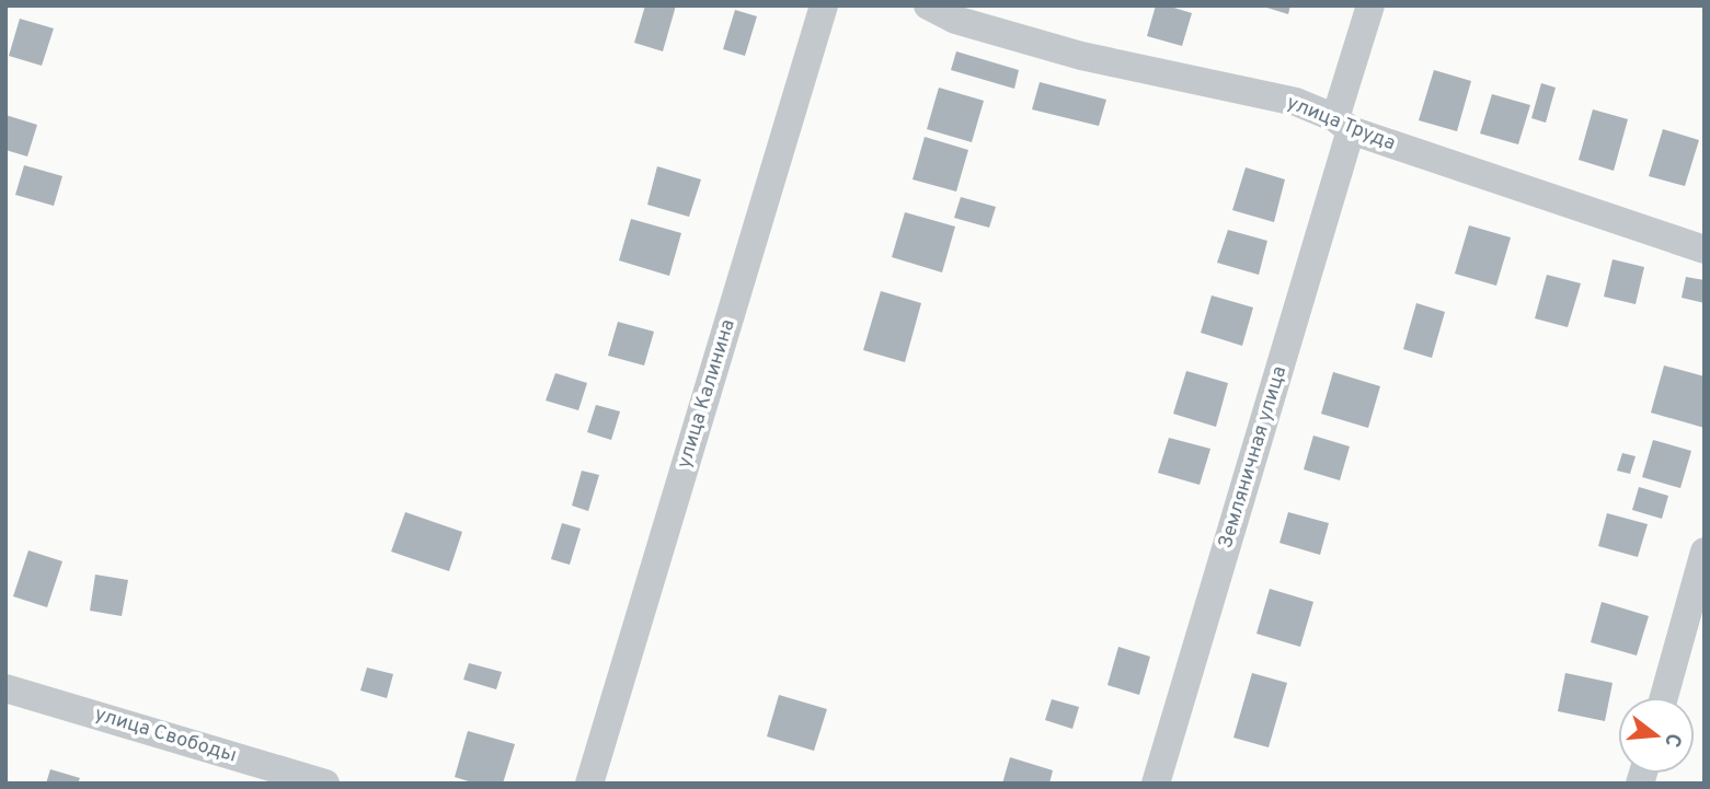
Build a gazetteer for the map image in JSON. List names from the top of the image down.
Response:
{
  "streets": {
    "street": [
      "улица Труда",
      "улица Калинина",
      "Земляничная улица",
      "улица Свободы"
    ]
  },
  "crossings": [
    ["улица Труда", "Земляничная улица"]
  ],
  "north": "right"
}
